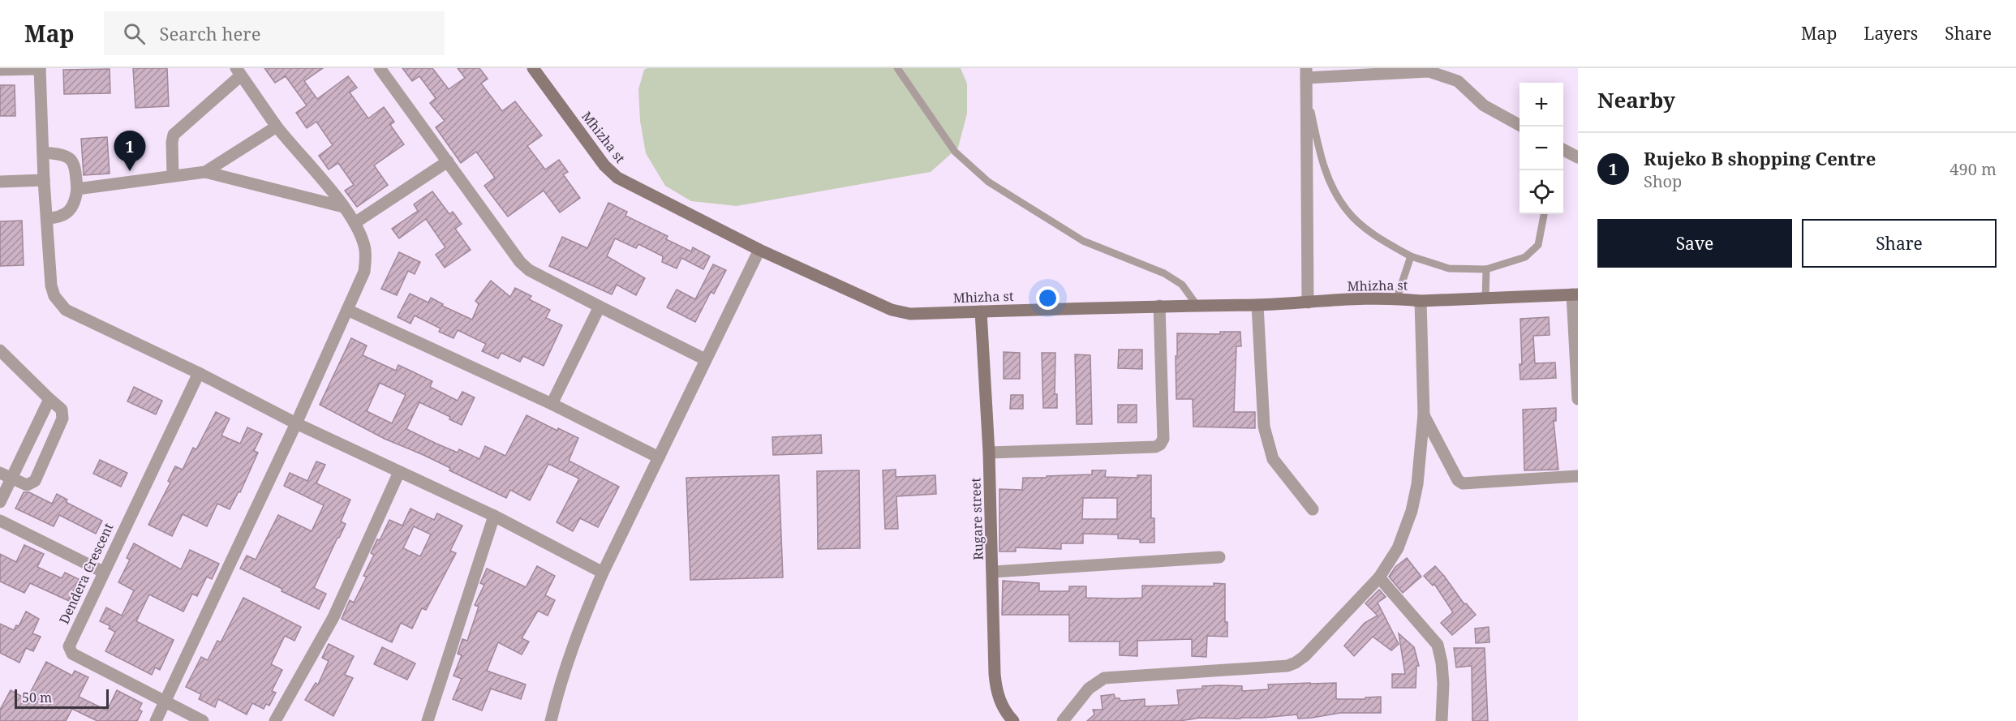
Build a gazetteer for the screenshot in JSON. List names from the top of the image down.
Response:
{
  "streets": {
    "street": ["Mhizha st", "Rugare street", "Dendera Crescent"]
  },
  "crossings": [
    ["Mhizha st", "Rugare street"]
  ],
  "scale_bar": "50 m",
  "page": {
    "header": "Map",
    "search": "Search here",
    "nav": ["Map", "Layers", "Share"],
    "heading": "Nearby",
    "map_buttons": ["+", "−"],
    "pins": "1",
    "list": [
      {
        "mark": "1",
        "name": "Rujeko B shopping Centre",
        "note": "Shop",
        "value": "490 m"
      }
    ],
    "buttons": ["Save", "Share"],
    "scale": "50 m"
  }
}
